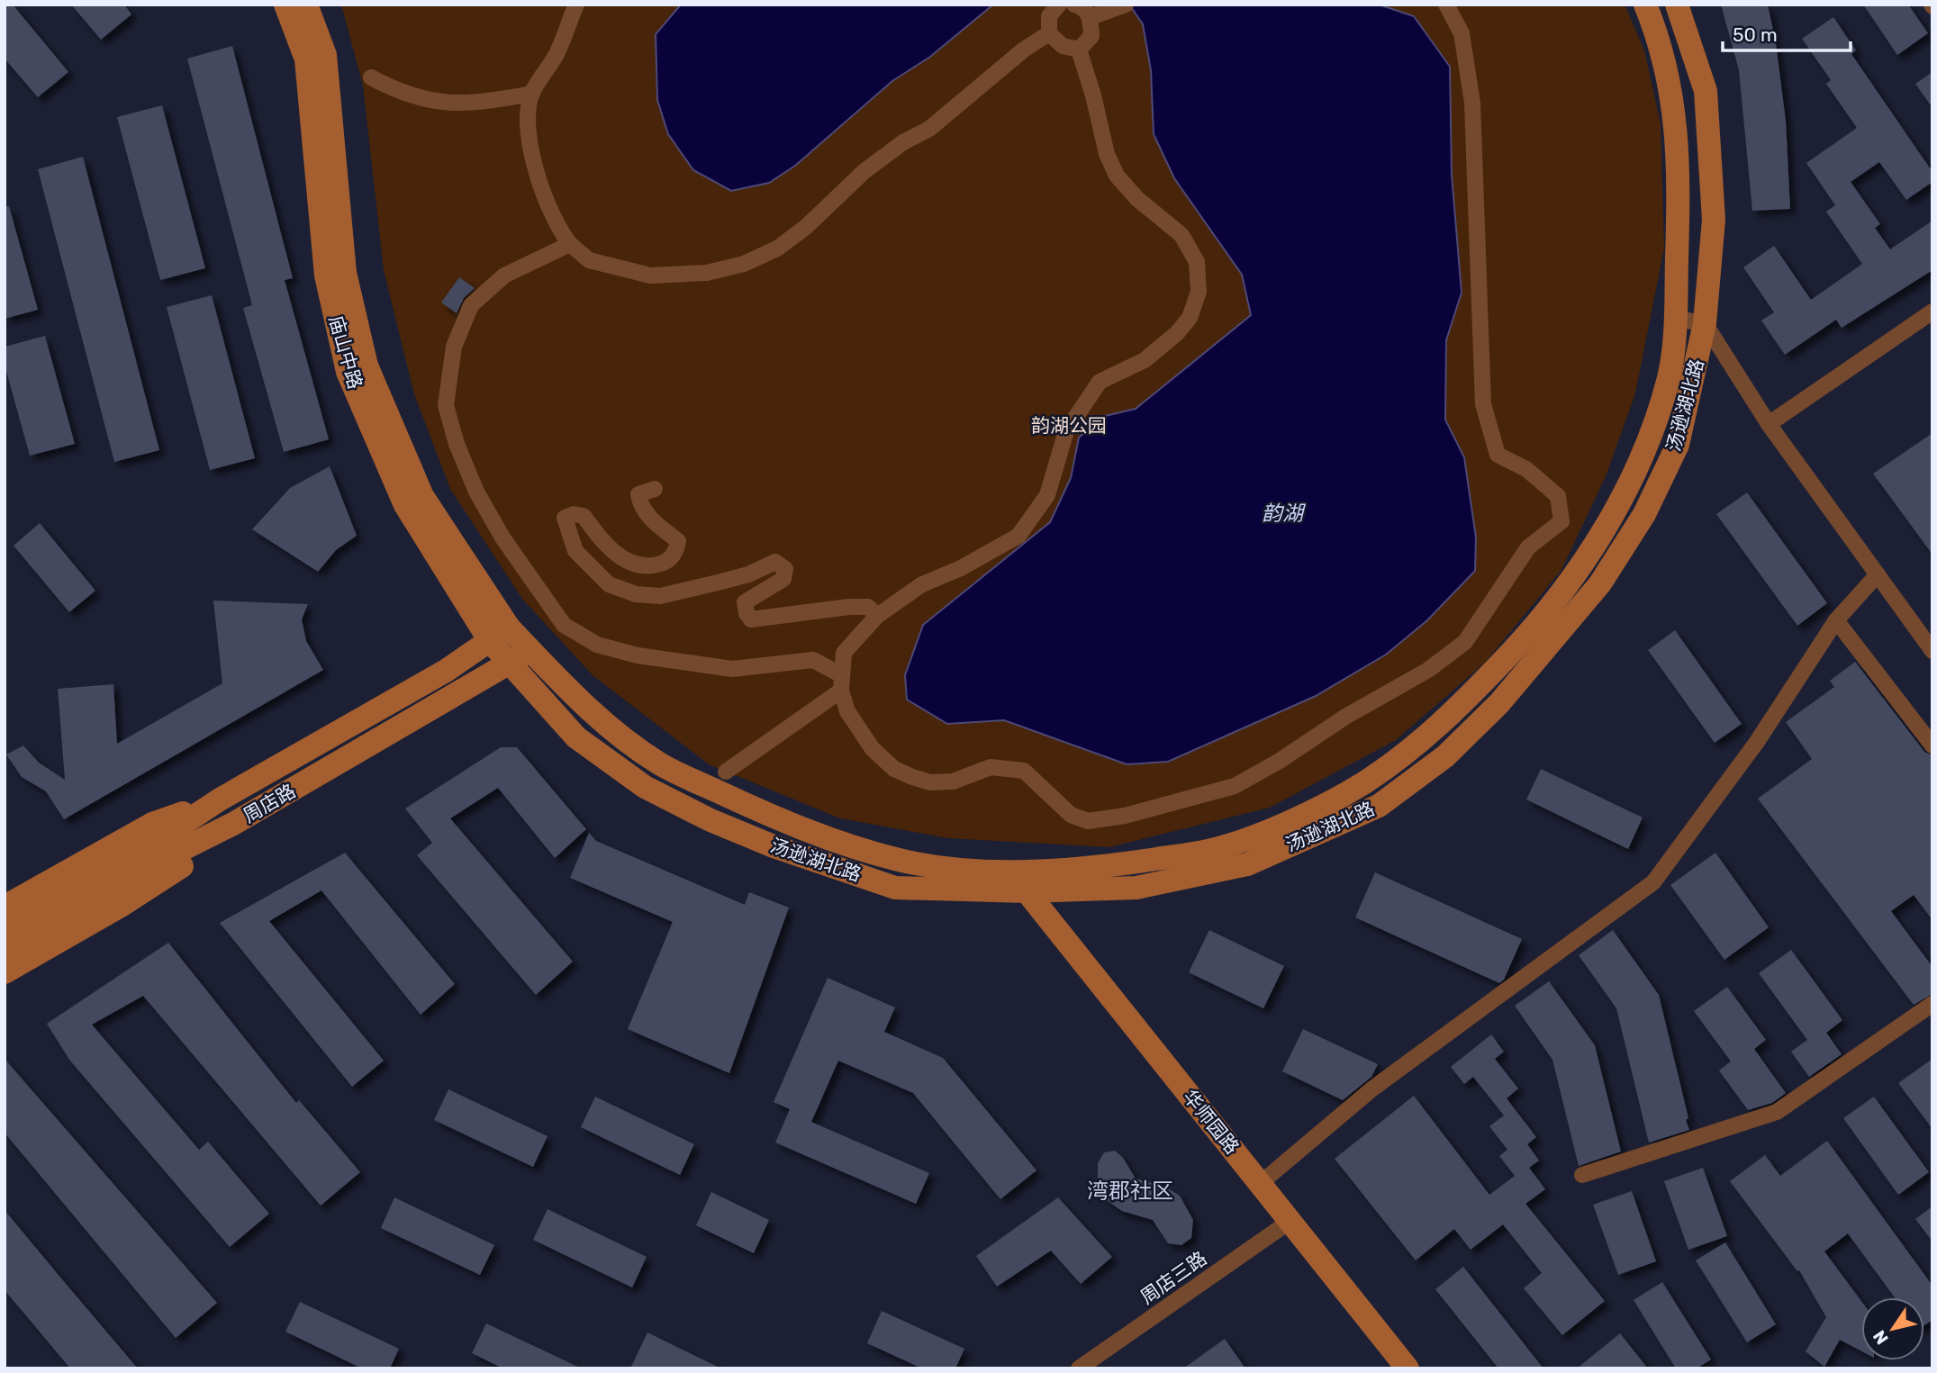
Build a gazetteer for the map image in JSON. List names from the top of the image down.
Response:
{
  "streets": {
    "street": [
      "庙山中路",
      "汤逊湖北路",
      "周店路",
      "华师园路",
      "周店三路"
    ]
  },
  "crossings": [
    ["庙山中路", "汤逊湖北路"],
    ["庙山中路", "周店路"],
    ["汤逊湖北路", "周店路"],
    ["汤逊湖北路", "华师园路"],
    ["华师园路", "周店三路"]
  ],
  "districts": ["湾郡社区"],
  "water": ["韵湖"],
  "parks": ["韵湖公园"],
  "scale_bar": "50 m",
  "north": "bottom left"
}
